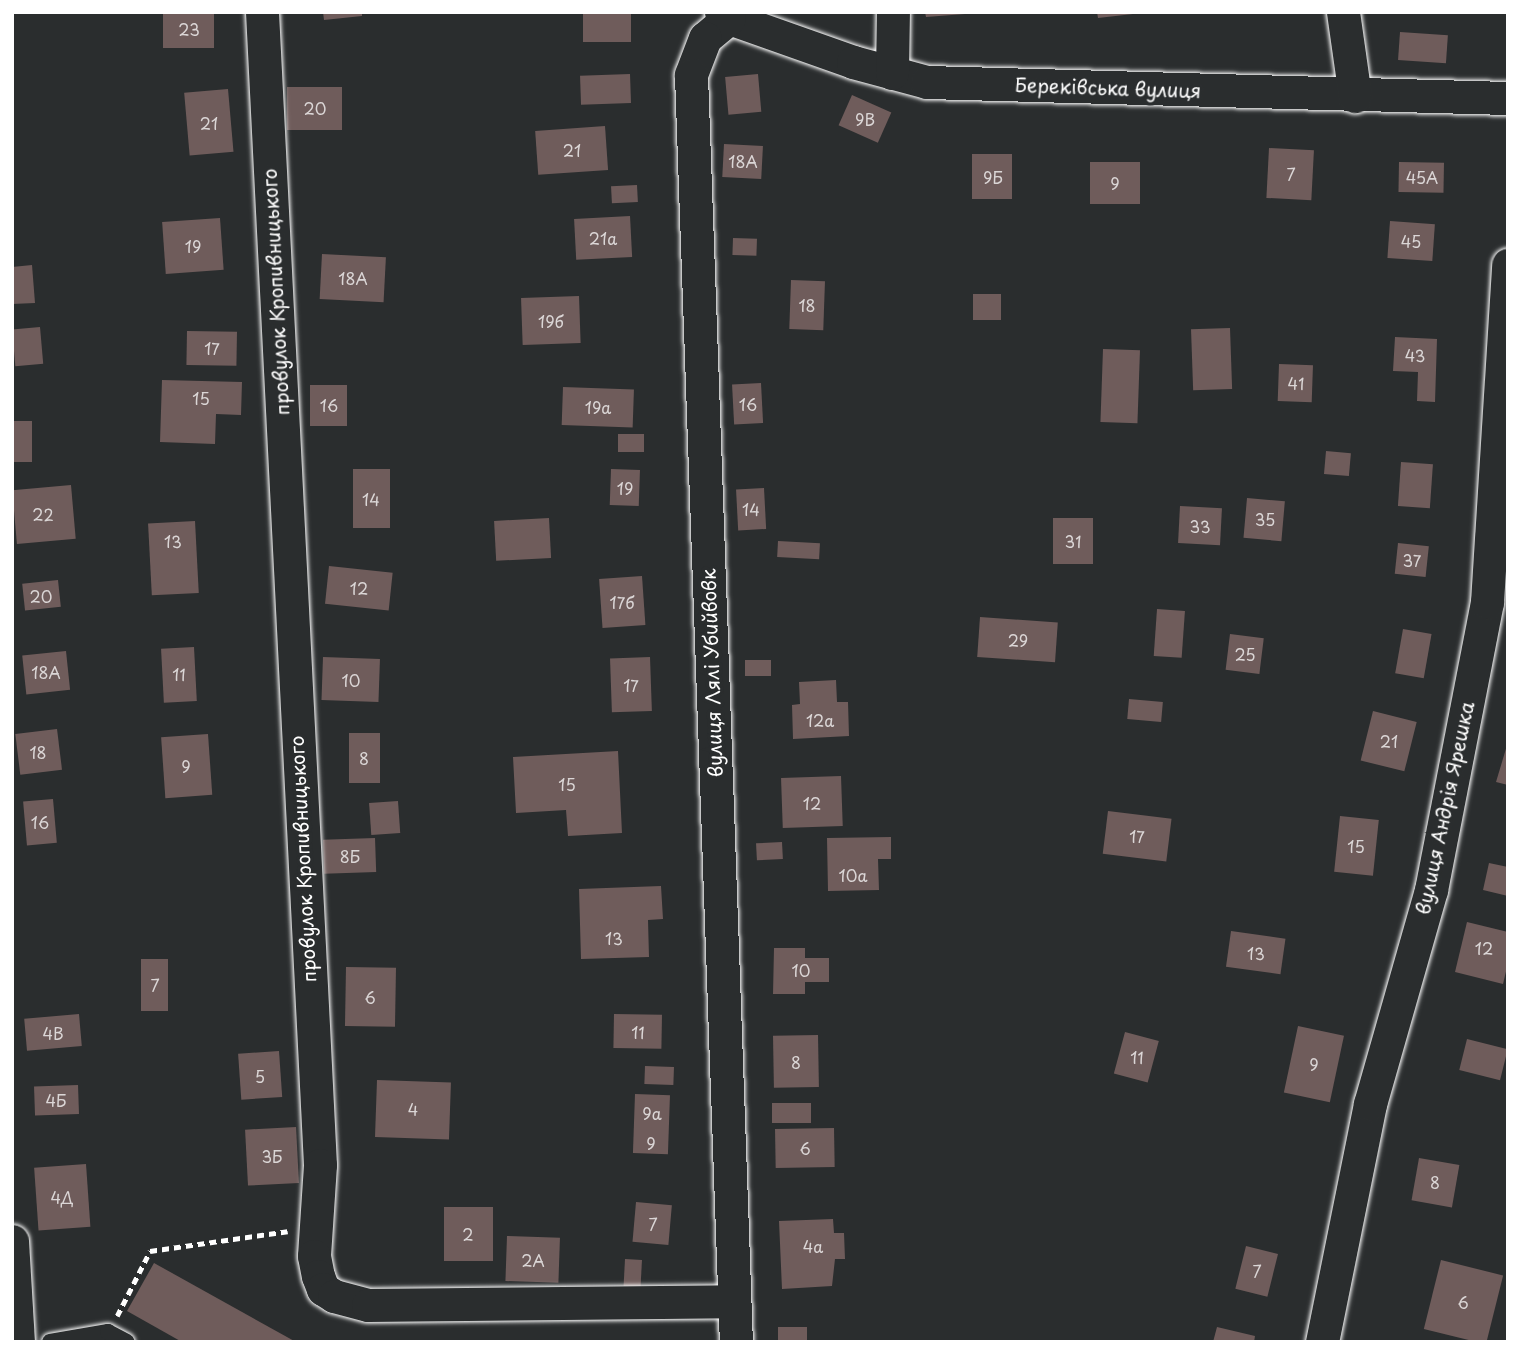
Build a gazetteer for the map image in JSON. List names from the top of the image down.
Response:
{
  "streets": {
    "street": [
      "Береківська вулиця",
      "провулок Кропивницького",
      "вулиця Лялі Убийвовк",
      "вулиця Андрія Ярешка"
    ]
  },
  "crossings": [
    ["Береківська вулиця", "вулиця Лялі Убийвовк"],
    ["провулок Кропивницького", "вулиця Лялі Убийвовк"]
  ],
  "house_numbers": [
    "23",
    "20",
    "9В",
    "21",
    "21",
    "18А",
    "7",
    "9Б",
    "45А",
    "9",
    "21а",
    "45",
    "19",
    "18А",
    "18",
    "19б",
    "17",
    "43",
    "41",
    "15",
    "16",
    "16",
    "19а",
    "19",
    "14",
    "14",
    "22",
    "35",
    "33",
    "13",
    "31",
    "37",
    "12",
    "20",
    "17б",
    "29",
    "25",
    "18А",
    "11",
    "10",
    "17",
    "12а",
    "21",
    "18",
    "8",
    "9",
    "15",
    "12",
    "16",
    "17",
    "15",
    "8Б",
    "10а",
    "13",
    "12",
    "13",
    "10",
    "7",
    "6",
    "11",
    "4В",
    "11",
    "8",
    "9",
    "5",
    "4Б",
    "4",
    "9а",
    "9",
    "6",
    "3Б",
    "8",
    "4Д",
    "7",
    "2",
    "4а",
    "2А",
    "7",
    "6"
  ]
}
